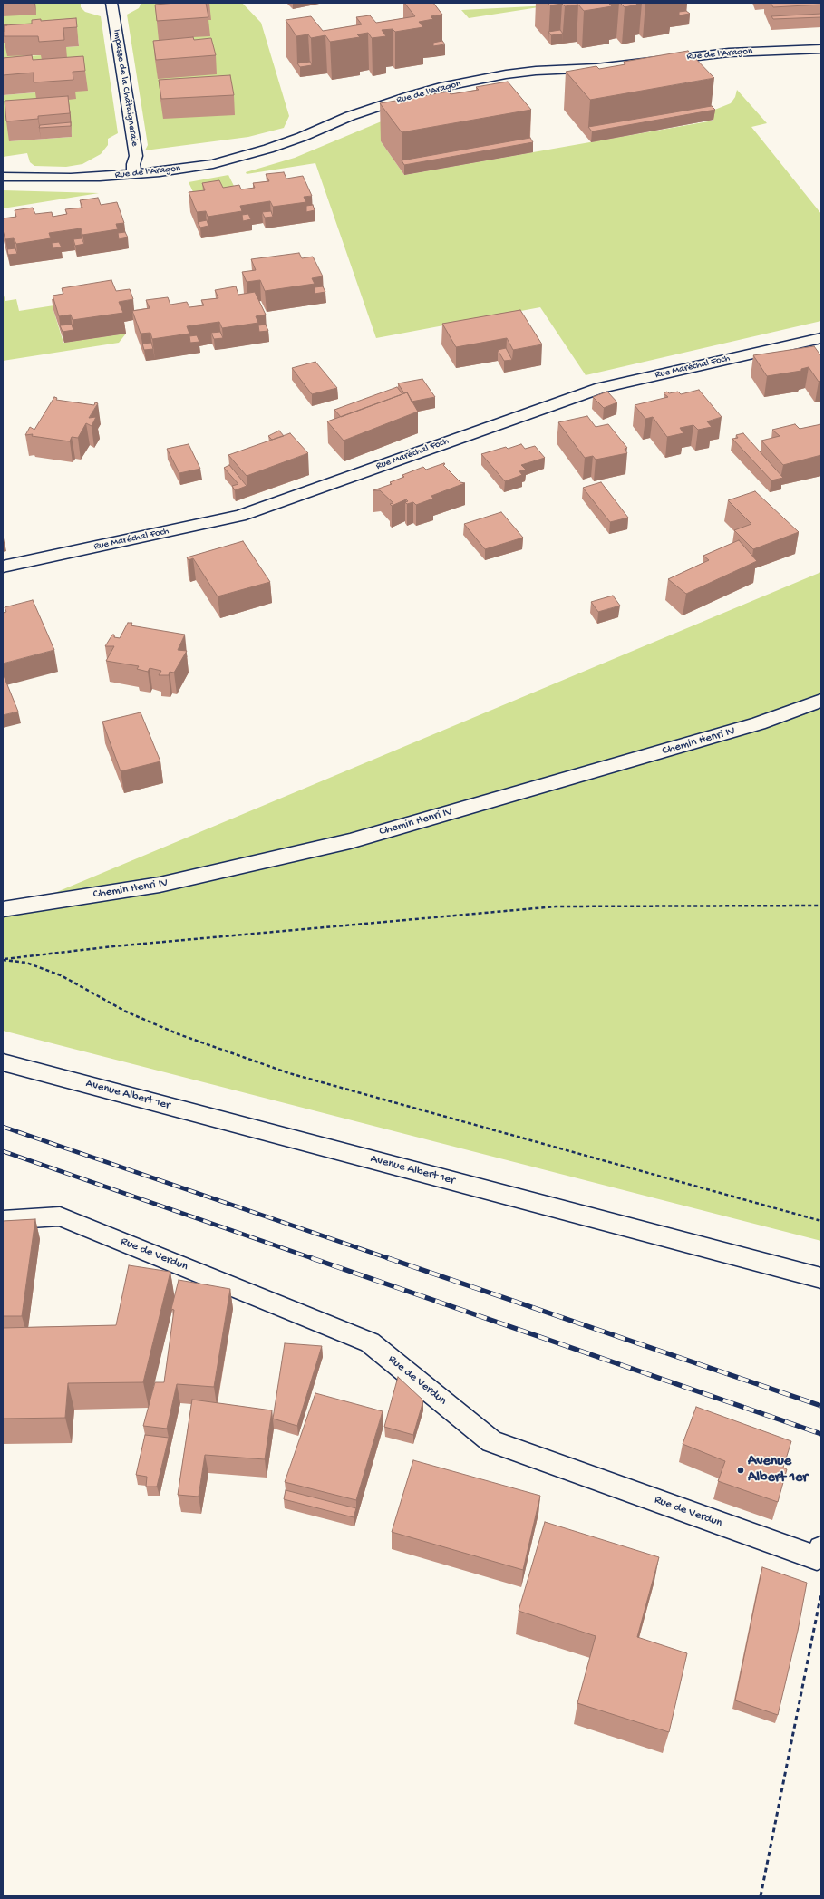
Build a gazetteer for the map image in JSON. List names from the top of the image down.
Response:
{
  "streets": {
    "street": [
      "Rue de l'Aragon",
      "Impasse de la Châtaigneraie",
      "Rue Maréchal Foch",
      "Chemin Henri IV",
      "Avenue Albert 1er",
      "Rue de Verdun"
    ]
  },
  "crossings": [
    ["Rue de l'Aragon", "Impasse de la Châtaigneraie"]
  ],
  "places": ["Avenue Albert 1er"]
}
